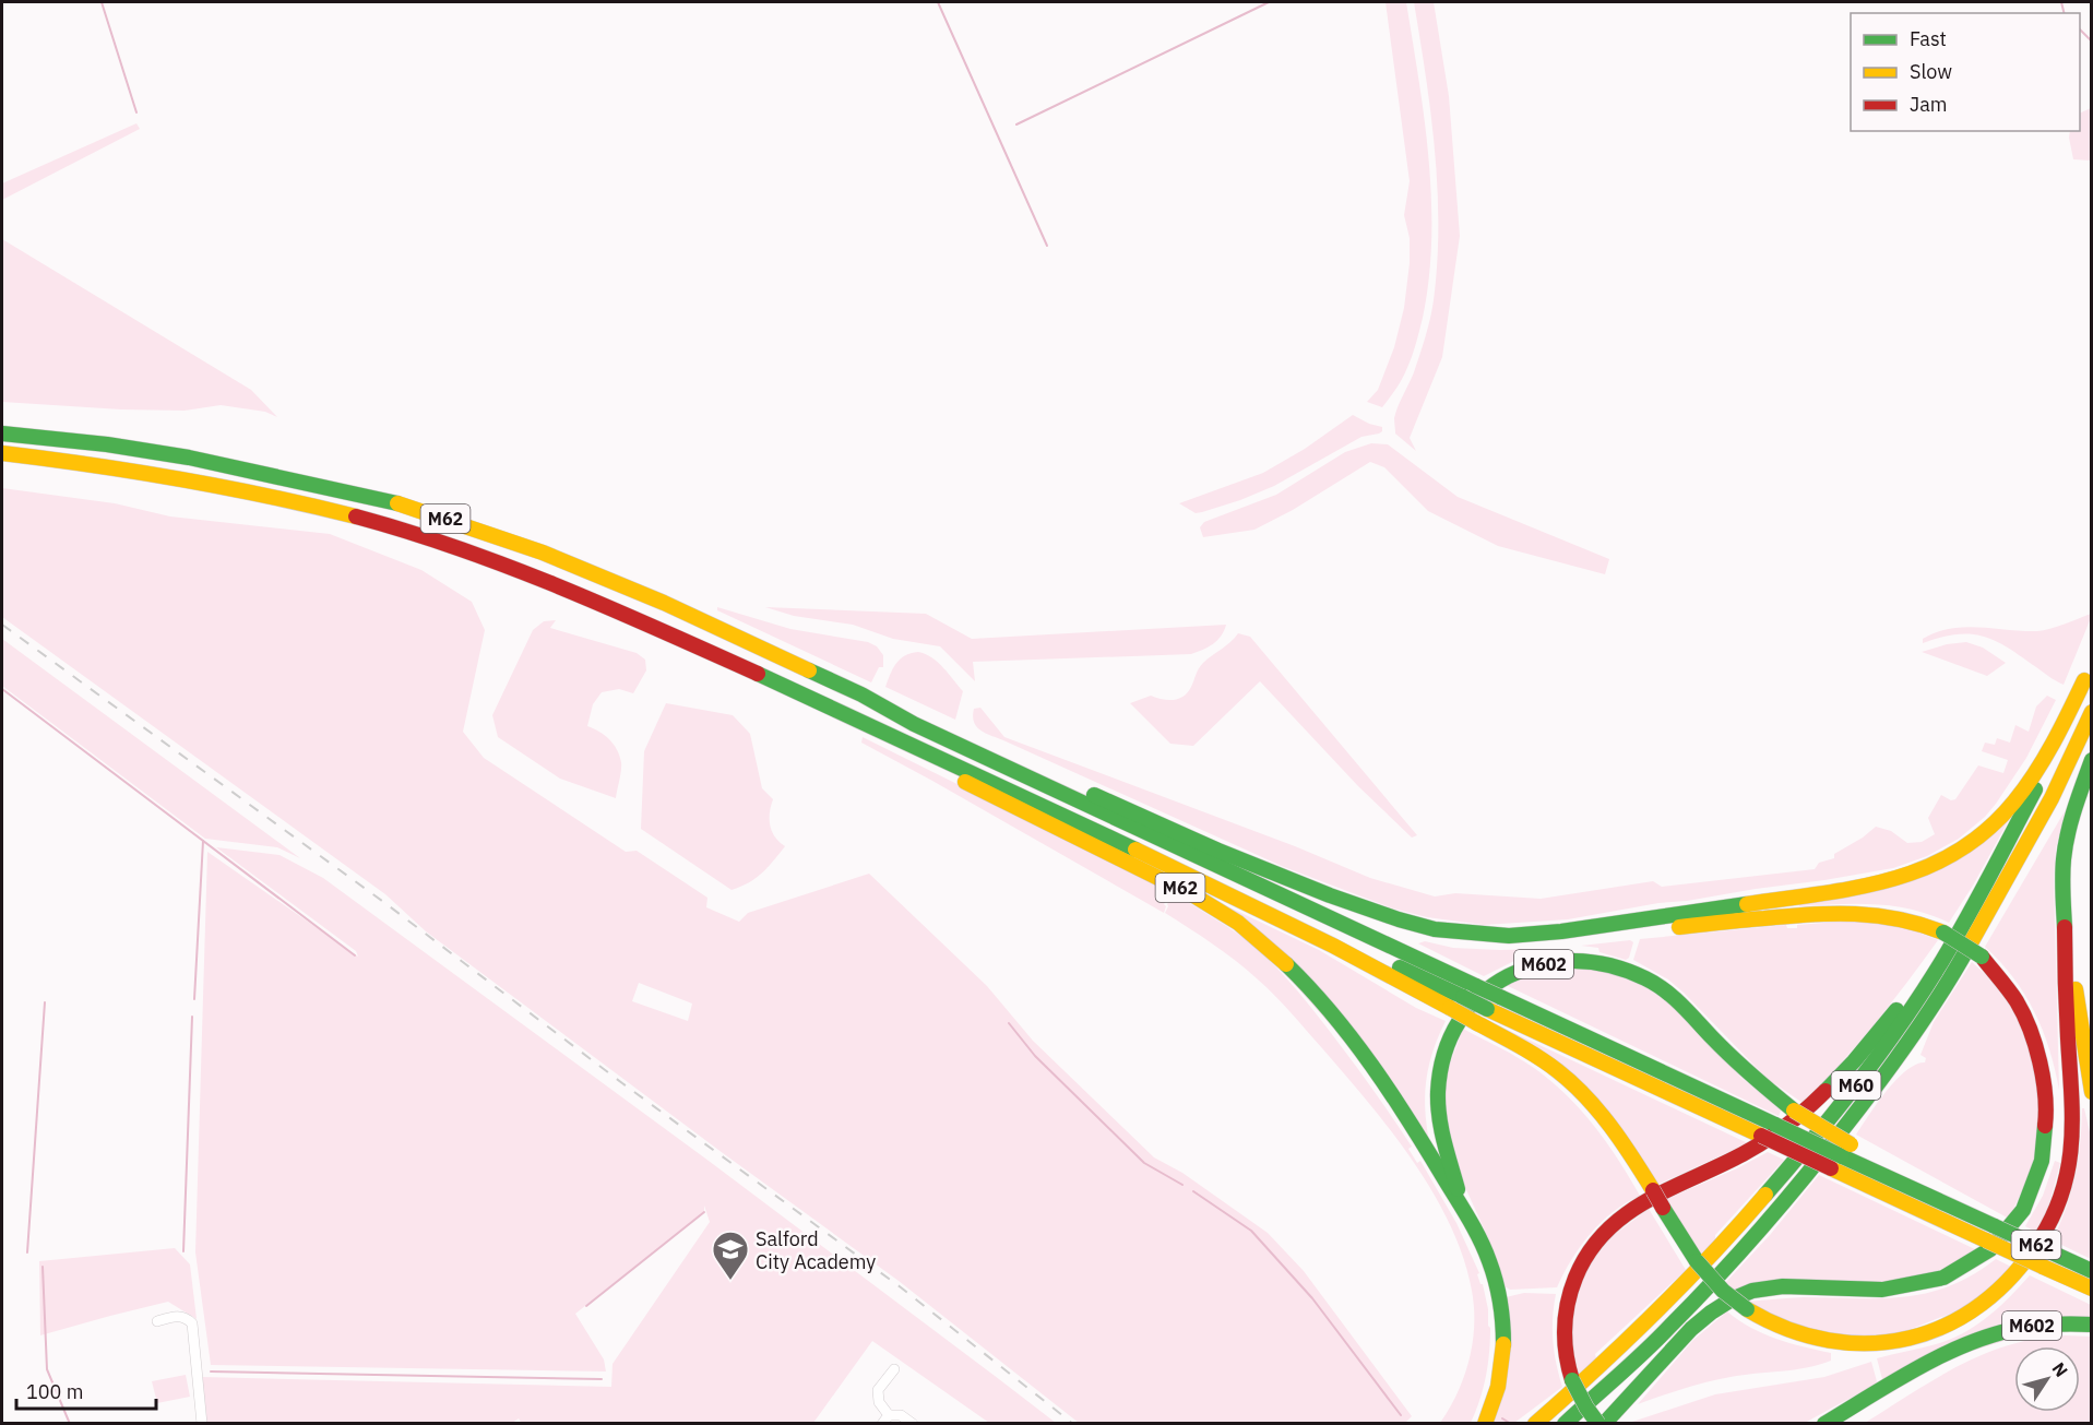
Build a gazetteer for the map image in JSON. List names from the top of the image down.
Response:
{
  "streets": {
    "highway": ["M62", "M602", "M60"]
  },
  "crossings": [
    ["M62", "M602"],
    ["M62", "M60"]
  ],
  "places": {
    "school or university": ["Salford City Academy"]
  },
  "legend": ["Fast", "Slow", "Jam"],
  "scale_bar": "100 m",
  "north": "top right"
}
